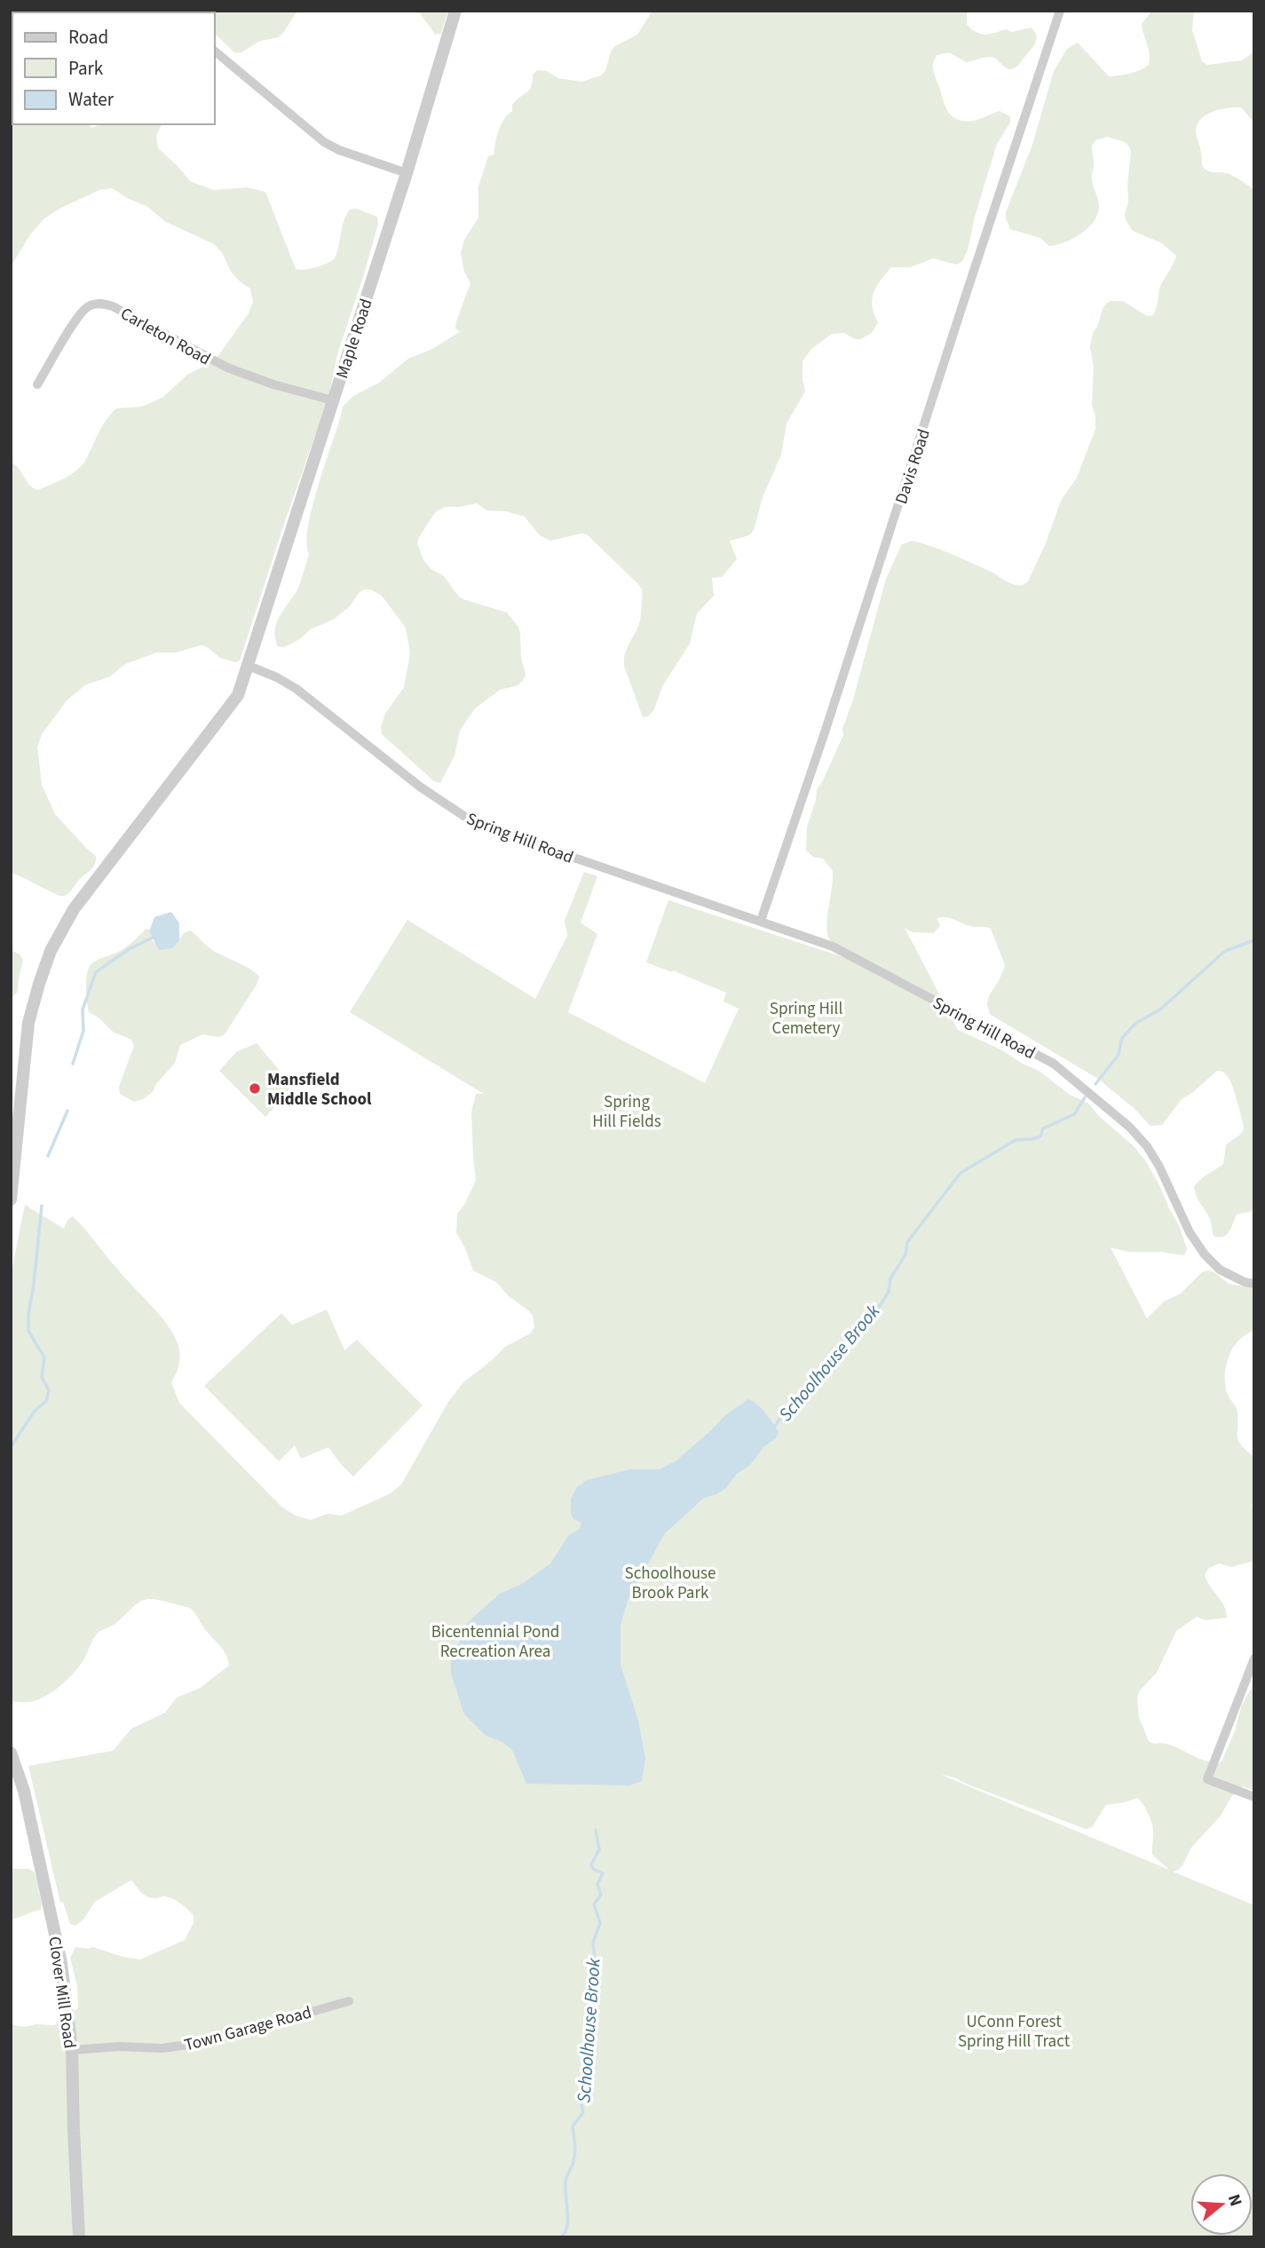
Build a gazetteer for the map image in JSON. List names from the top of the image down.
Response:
{
  "streets": {
    "street": [
      "Carleton Road",
      "Maple Road",
      "Davis Road",
      "Spring Hill Road",
      "Clover Mill Road",
      "Town Garage Road"
    ]
  },
  "crossings": [
    ["Carleton Road", "Maple Road"],
    ["Maple Road", "Spring Hill Road"],
    ["Davis Road", "Spring Hill Road"],
    ["Clover Mill Road", "Town Garage Road"]
  ],
  "water": ["Schoolhouse Brook"],
  "parks": [
    "Spring Hill Cemetery",
    "Spring Hill Fields",
    "Schoolhouse Brook Park",
    "Bicentennial Pond Recreation Area",
    "UConn Forest Spring Hill Tract"
  ],
  "places": ["Mansfield Middle School"],
  "legend": ["Road", "Park", "Water"],
  "north": "right"
}
